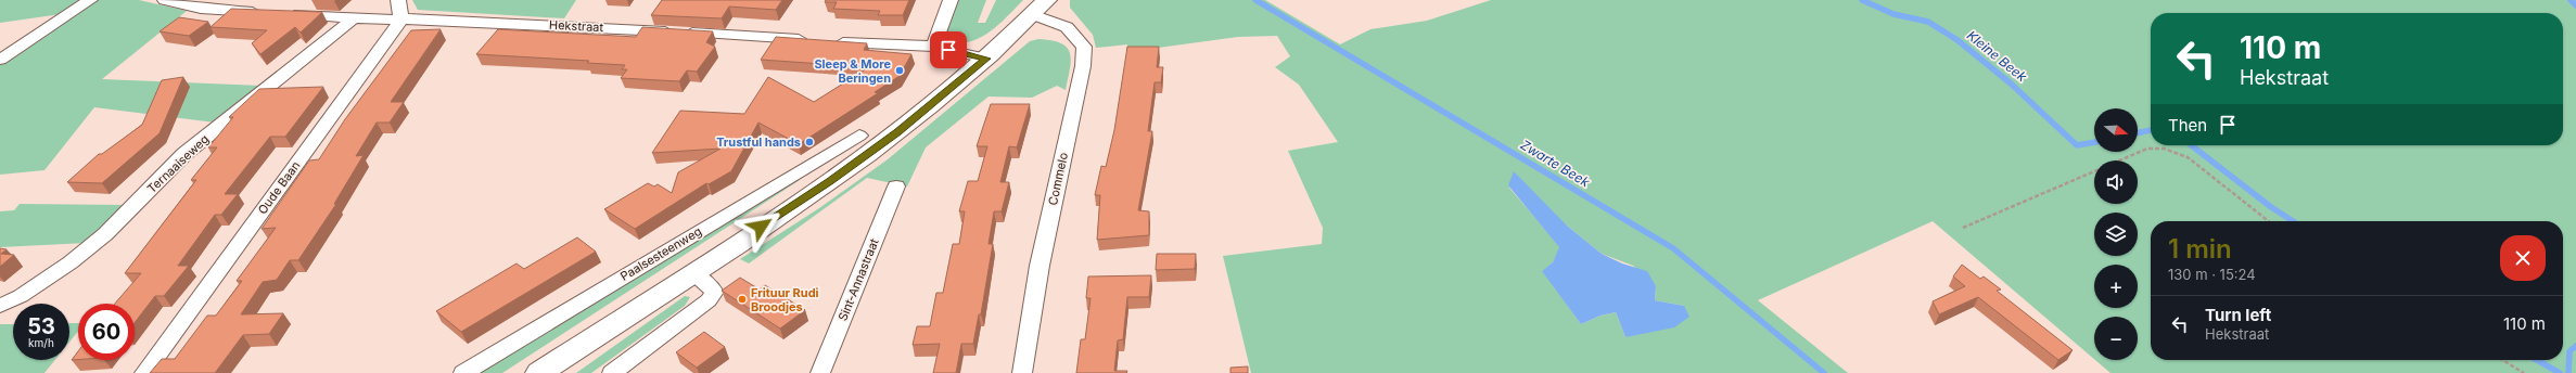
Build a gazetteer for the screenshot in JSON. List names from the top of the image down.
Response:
{
  "streets": {
    "street": [
      "Hekstraat",
      "Ternaaiseweg",
      "Commelo",
      "Oude Baan",
      "Paalsesteenweg",
      "Sint-Annastraat"
    ]
  },
  "crossings": [
    ["Hekstraat", "Ternaaiseweg"],
    ["Hekstraat", "Oude Baan"]
  ],
  "water": ["Kleine Beek", "Zwarte Beek"],
  "places": ["Sleep & More Beringen", "Trustful hands", "Frituur Rudi Broodjes"],
  "north": "right",
  "page": {
    "turn": ["110 m", "Hekstraat"],
    "then": "Then",
    "map_buttons": ["+", "−"],
    "heading": ["1 min", "130 m · 15:24"],
    "list": [
      {
        "name": "Turn left",
        "note": "Hekstraat",
        "value": "110 m"
      }
    ],
    "speed": "53 km/h",
    "limit": "60"
  }
}
